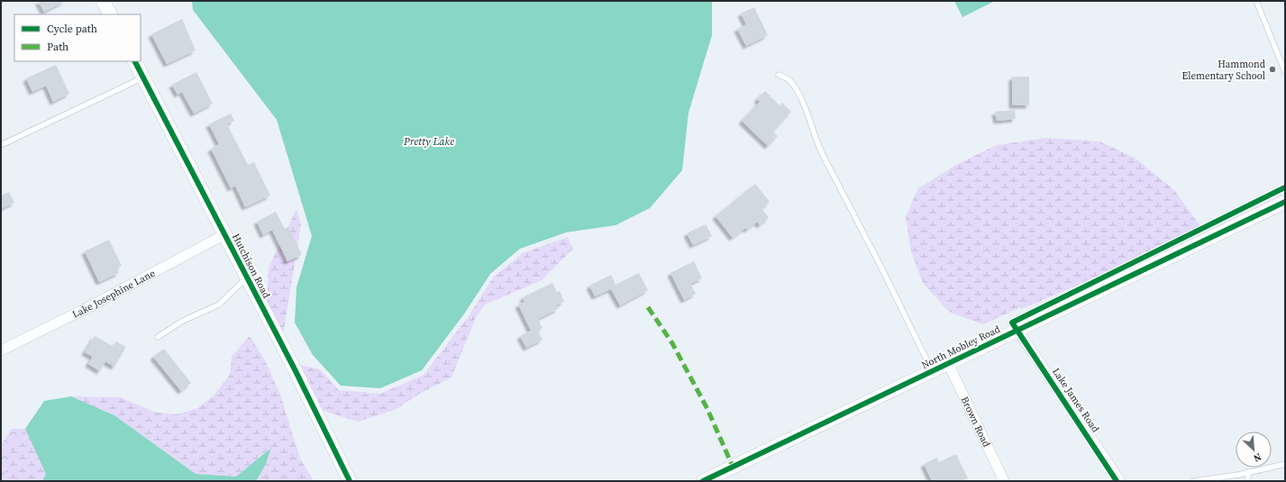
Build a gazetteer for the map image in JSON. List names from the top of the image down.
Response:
{
  "streets": {
    "street": [
      "Hutchison Road",
      "Lake Josephine Lane",
      "North Mobley Road",
      "Lake James Road",
      "Brown Road"
    ]
  },
  "crossings": [
    ["Hutchison Road", "Lake Josephine Lane"],
    ["North Mobley Road", "Lake James Road"],
    ["North Mobley Road", "Brown Road"]
  ],
  "water": ["Pretty Lake"],
  "places": ["Hammond Elementary School"],
  "legend": ["Cycle path", "Path"],
  "north": "bottom right"
}
